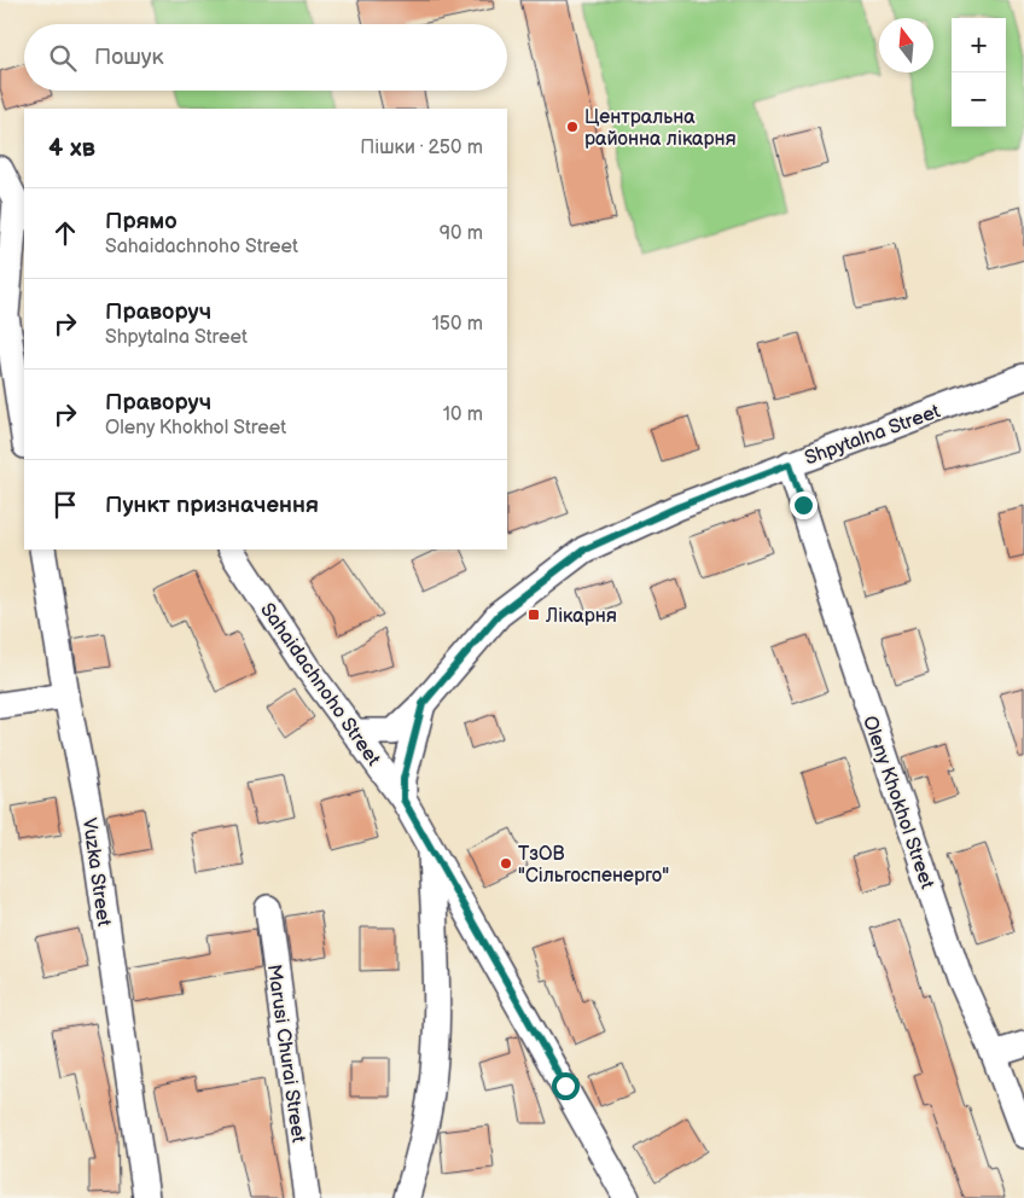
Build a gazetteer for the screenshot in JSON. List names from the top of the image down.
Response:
{
  "streets": {
    "street": [
      "Shpytalna Street",
      "Sahaidachnoho Street",
      "Oleny Khokhol Street",
      "Vuzka Street",
      "Marusi Churai Street"
    ]
  },
  "crossings": [
    ["Shpytalna Street", "Sahaidachnoho Street"],
    ["Shpytalna Street", "Oleny Khokhol Street"]
  ],
  "places": {
    "other": ["Центральна районна лікарня", "ТзОВ \"Сільгоспенерго\""],
    "transit": ["Лікарня"]
  },
  "north": "top",
  "page": {
    "map_buttons": ["+", "−"],
    "search": "Пошук",
    "heading": ["4 хв", "Пішки · 250 m"],
    "list": [
      ["Прямо", "Sahaidachnoho Street", "90 m"],
      ["Праворуч", "Shpytalna Street", "150 m"],
      ["Праворуч", "Oleny Khokhol Street", "10 m"],
      "Пункт призначення"
    ]
  }
}
